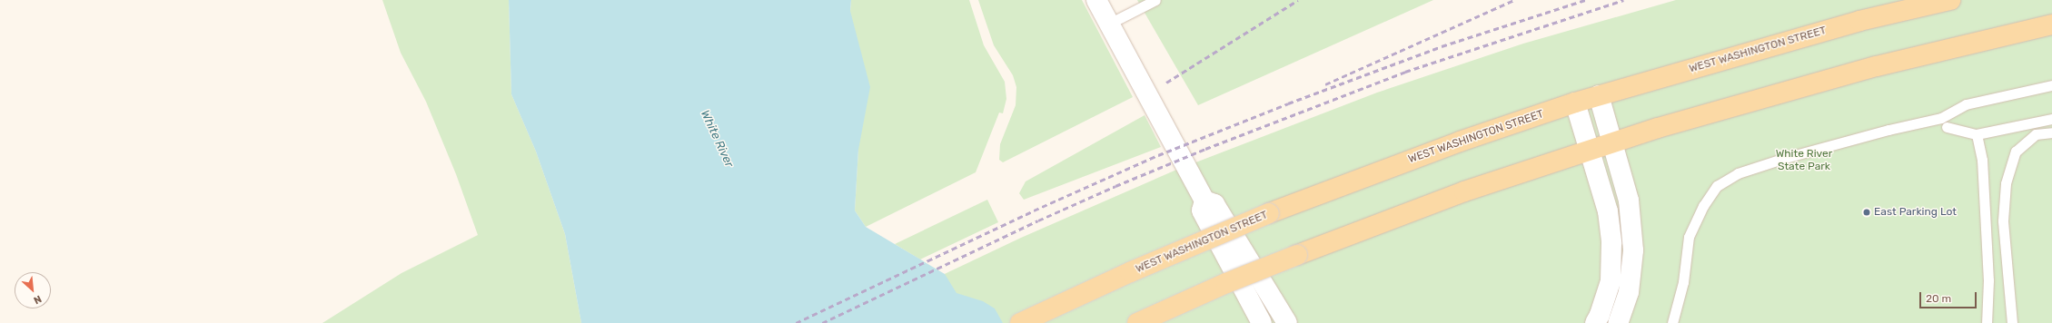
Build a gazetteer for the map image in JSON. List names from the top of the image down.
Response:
{
  "streets": {
    "main road": ["WEST WASHINGTON STREET"]
  },
  "water": ["White River"],
  "parks": ["White River State Park"],
  "places": ["East Parking Lot"],
  "scale_bar": "20 m",
  "north": "bottom right"
}
